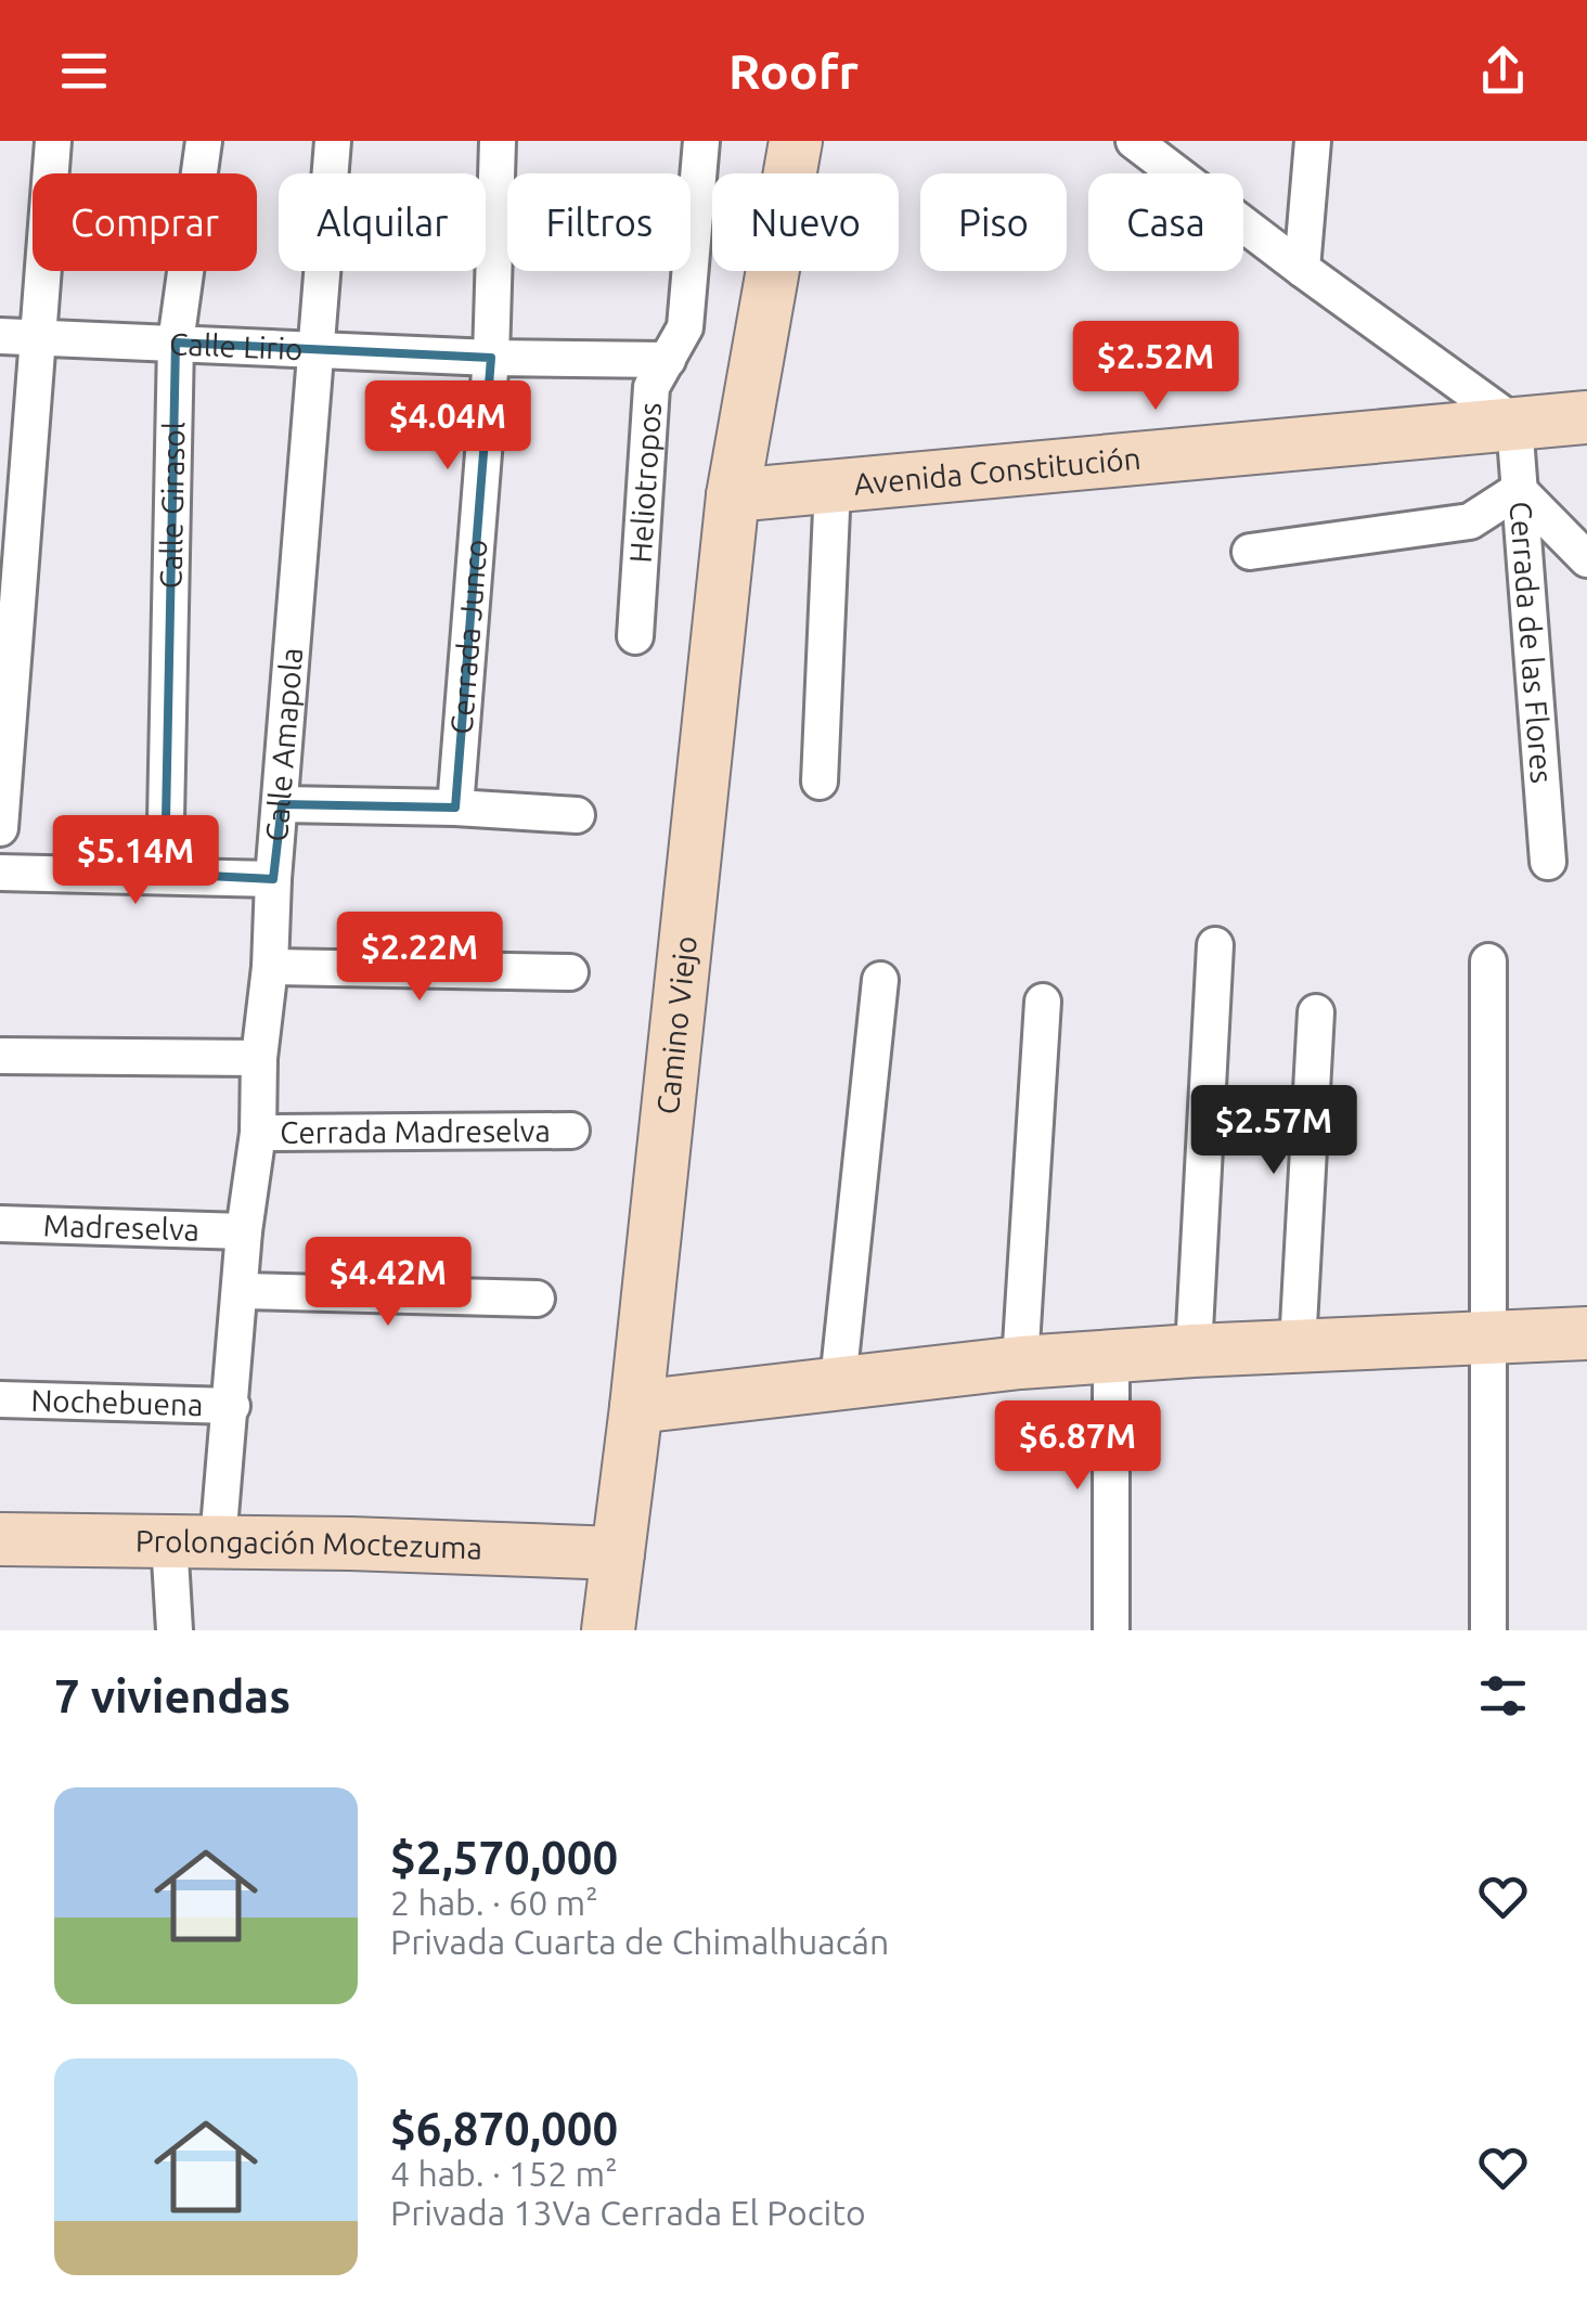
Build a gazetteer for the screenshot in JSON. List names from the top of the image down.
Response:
{
  "streets": {
    "main road": ["Avenida Constitución", "Camino Viejo", "Prolongación Moctezuma"],
    "street": [
      "Calle Lirio",
      "Heliotropos",
      "Calle Girasol",
      "Cerrada Junco",
      "Cerrada de las Flores",
      "Calle Amapola",
      "Cerrada Madreselva",
      "Madreselva",
      "Nochebuena"
    ]
  },
  "crossings": [
    ["Calle Lirio", "Heliotropos"],
    ["Calle Lirio", "Calle Girasol"],
    ["Calle Lirio", "Cerrada Junco"],
    ["Calle Lirio", "Calle Amapola"],
    ["Avenida Constitución", "Cerrada de las Flores"],
    ["Avenida Constitución", "Camino Viejo"],
    ["Calle Amapola", "Cerrada Madreselva"],
    ["Calle Amapola", "Madreselva"],
    ["Calle Amapola", "Nochebuena"],
    ["Calle Amapola", "Prolongación Moctezuma"],
    ["Camino Viejo", "Prolongación Moctezuma"]
  ],
  "page": {
    "header": "Roofr",
    "chip": [
      "Comprar",
      "Alquilar",
      "Filtros",
      "Nuevo",
      "Piso",
      "Casa"
    ],
    "price": [
      "$2.52M",
      "$4.04M",
      "$5.14M",
      "$2.22M",
      "$2.57M",
      "$4.42M",
      "$6.87M"
    ],
    "heading": "7 viviendas",
    "list": [
      {
        "name": "$2,570,000",
        "note": "2 hab. · 60 m² · Privada Cuarta de Chimalhuacán"
      },
      {
        "name": "$6,870,000",
        "note": "4 hab. · 152 m² · Privada 13Va Cerrada El Pocito"
      }
    ]
  }
}
